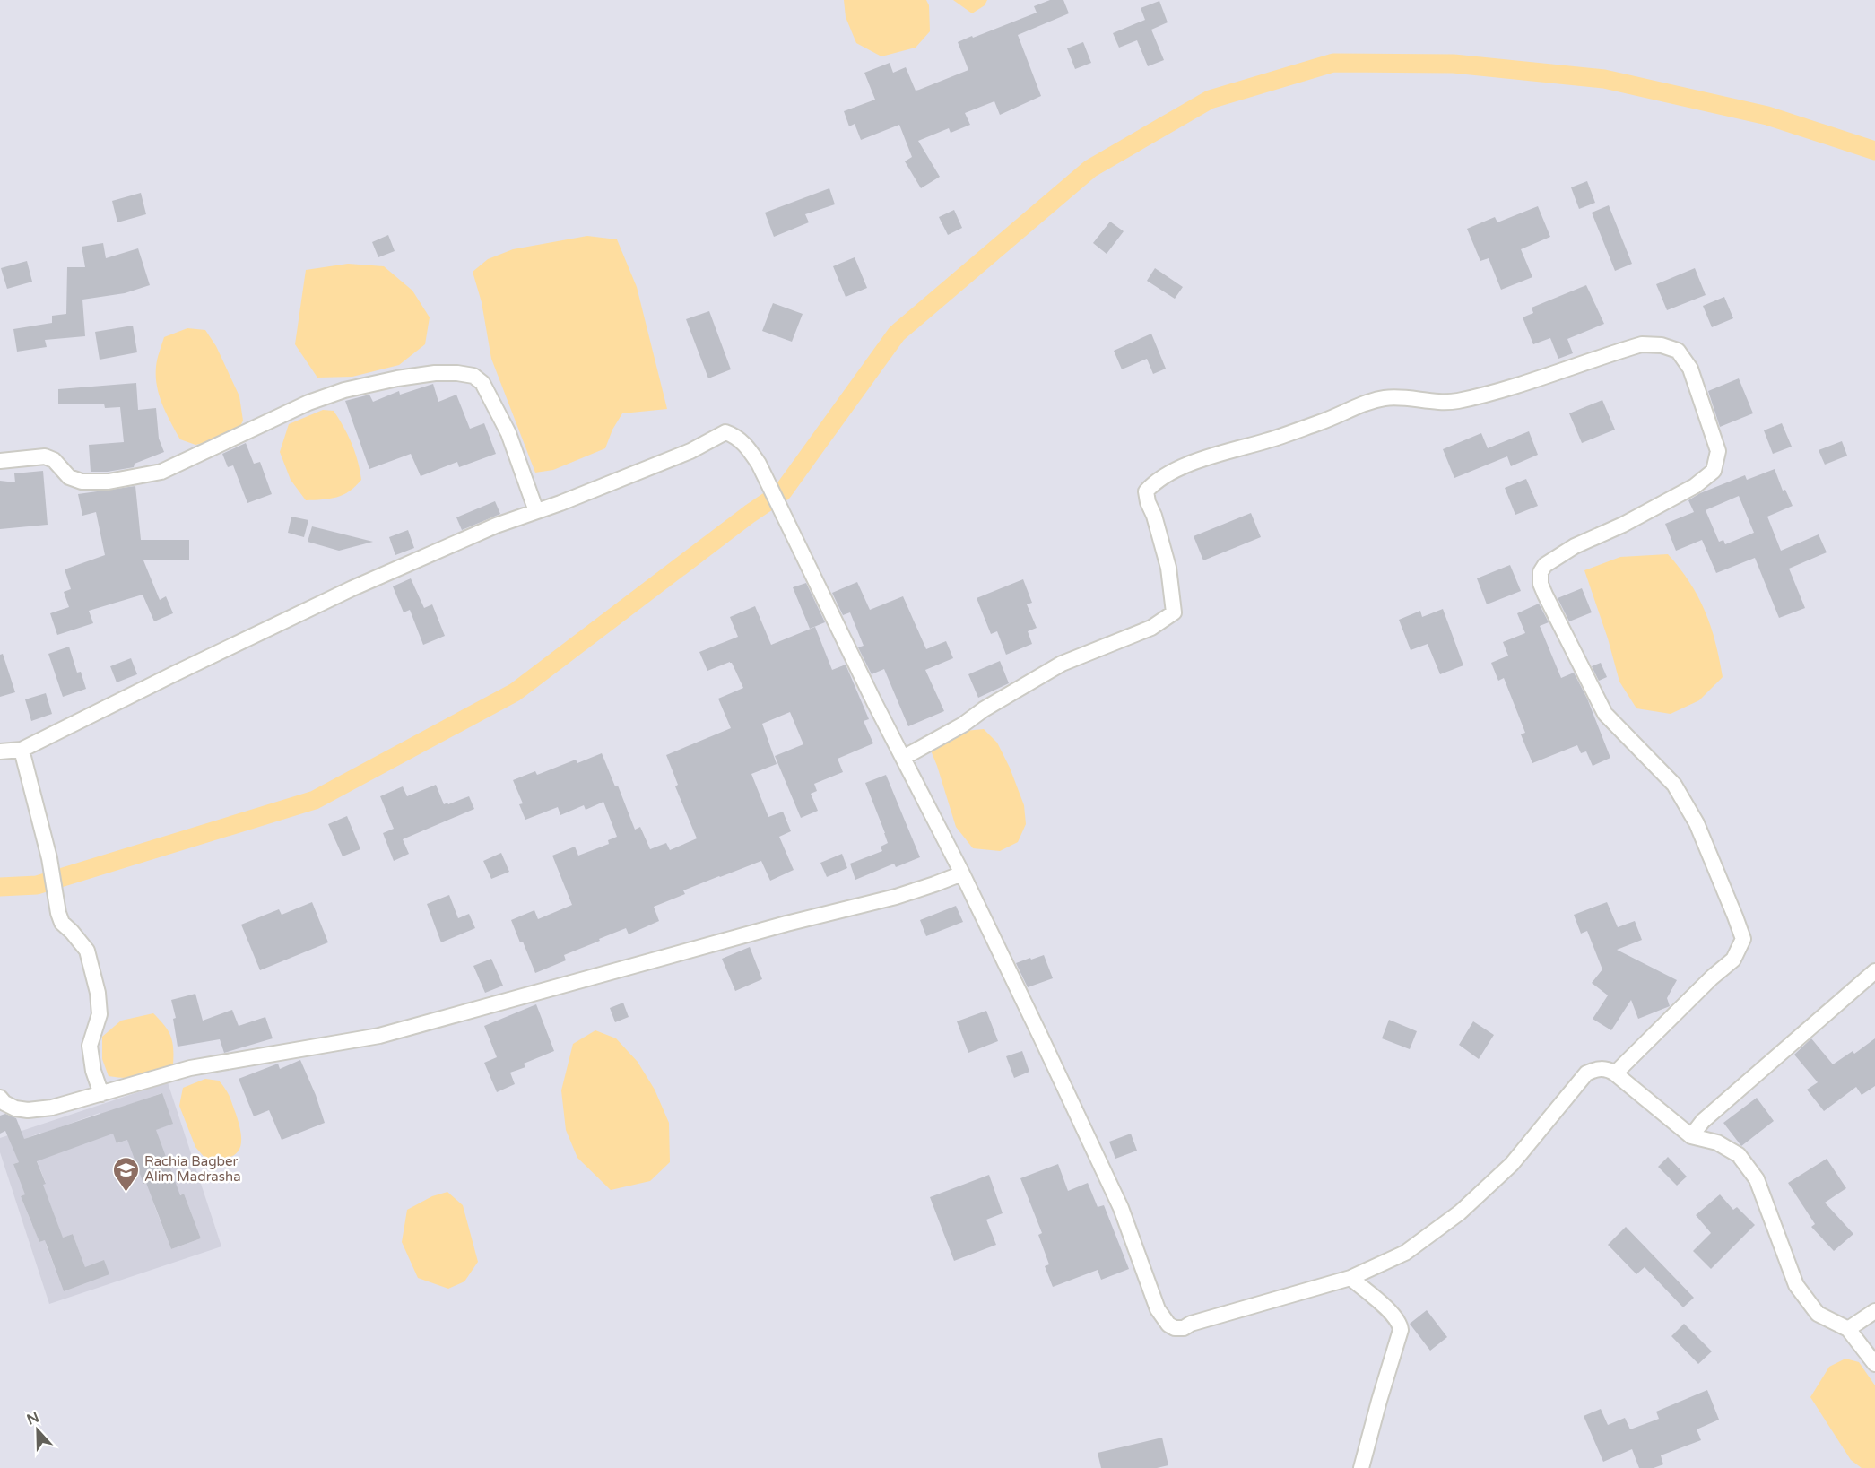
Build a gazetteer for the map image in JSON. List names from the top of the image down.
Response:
{
  "places": {
    "school or university": ["Rachia Bagber Alim Madrasha"]
  },
  "north": "top"
}
